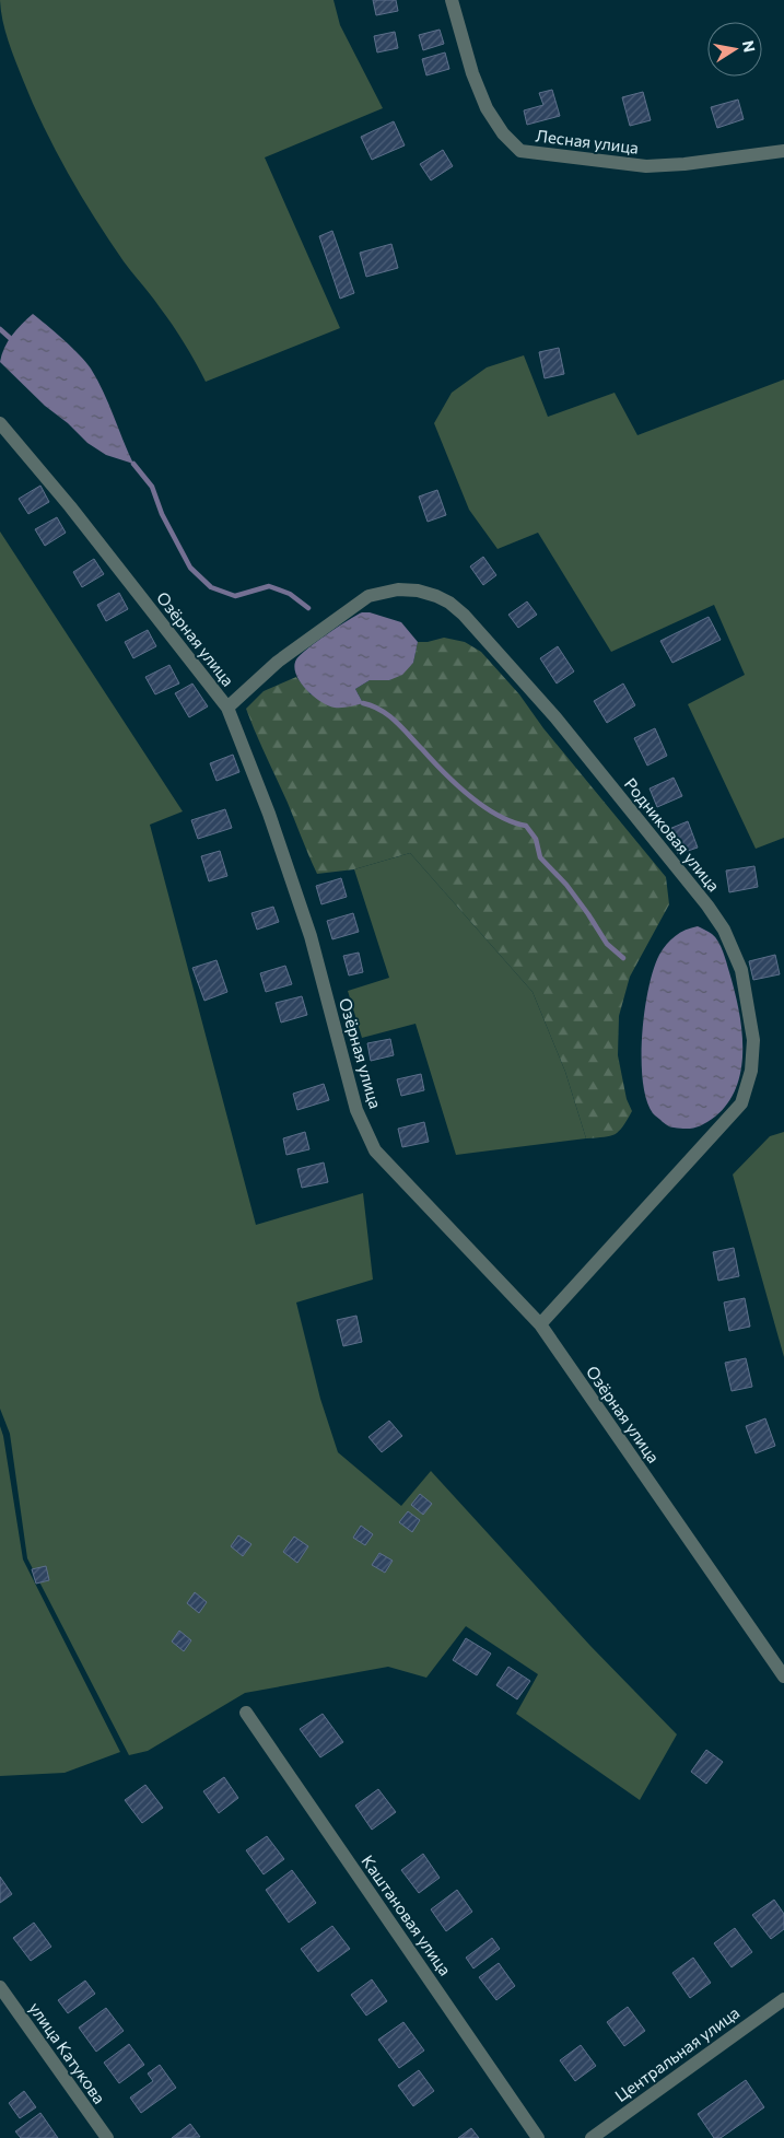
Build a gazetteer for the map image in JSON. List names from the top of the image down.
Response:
{
  "streets": {
    "street": [
      "Лесная улица",
      "Озёрная улица",
      "Родниковая улица",
      "Каштановая улица",
      "улица Катукова",
      "Центральная улица"
    ]
  },
  "crossings": [
    ["Озёрная улица", "Родниковая улица"]
  ],
  "north": "right"
}
